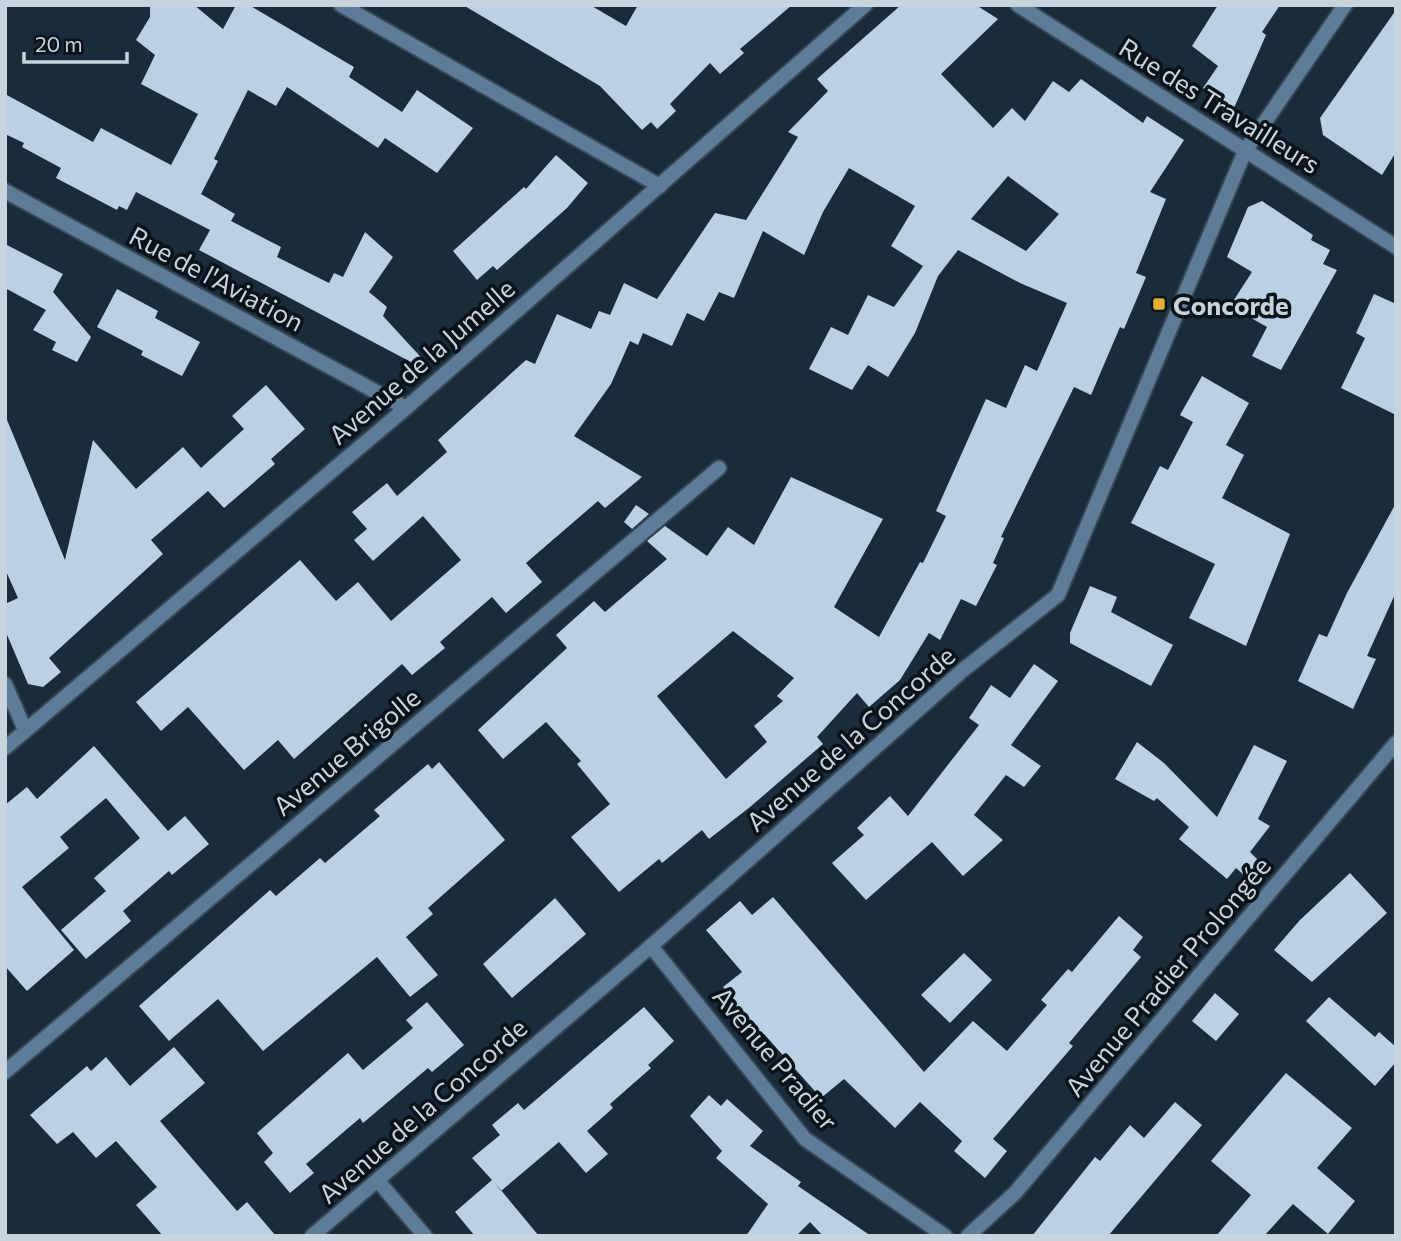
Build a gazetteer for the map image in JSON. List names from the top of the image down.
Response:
{
  "streets": {
    "street": [
      "Rue des Travailleurs",
      "Rue de l'Aviation",
      "Avenue de la Jumelle",
      "Avenue de la Concorde",
      "Avenue Brigolle",
      "Avenue Pradier Prolongée",
      "Avenue Pradier"
    ]
  },
  "crossings": [
    ["Rue des Travailleurs", "Avenue de la Concorde"],
    ["Rue de l'Aviation", "Avenue de la Jumelle"],
    ["Avenue de la Concorde", "Avenue Pradier"]
  ],
  "places": {
    "transit": ["Concorde"]
  },
  "scale_bar": "20 m"
}
